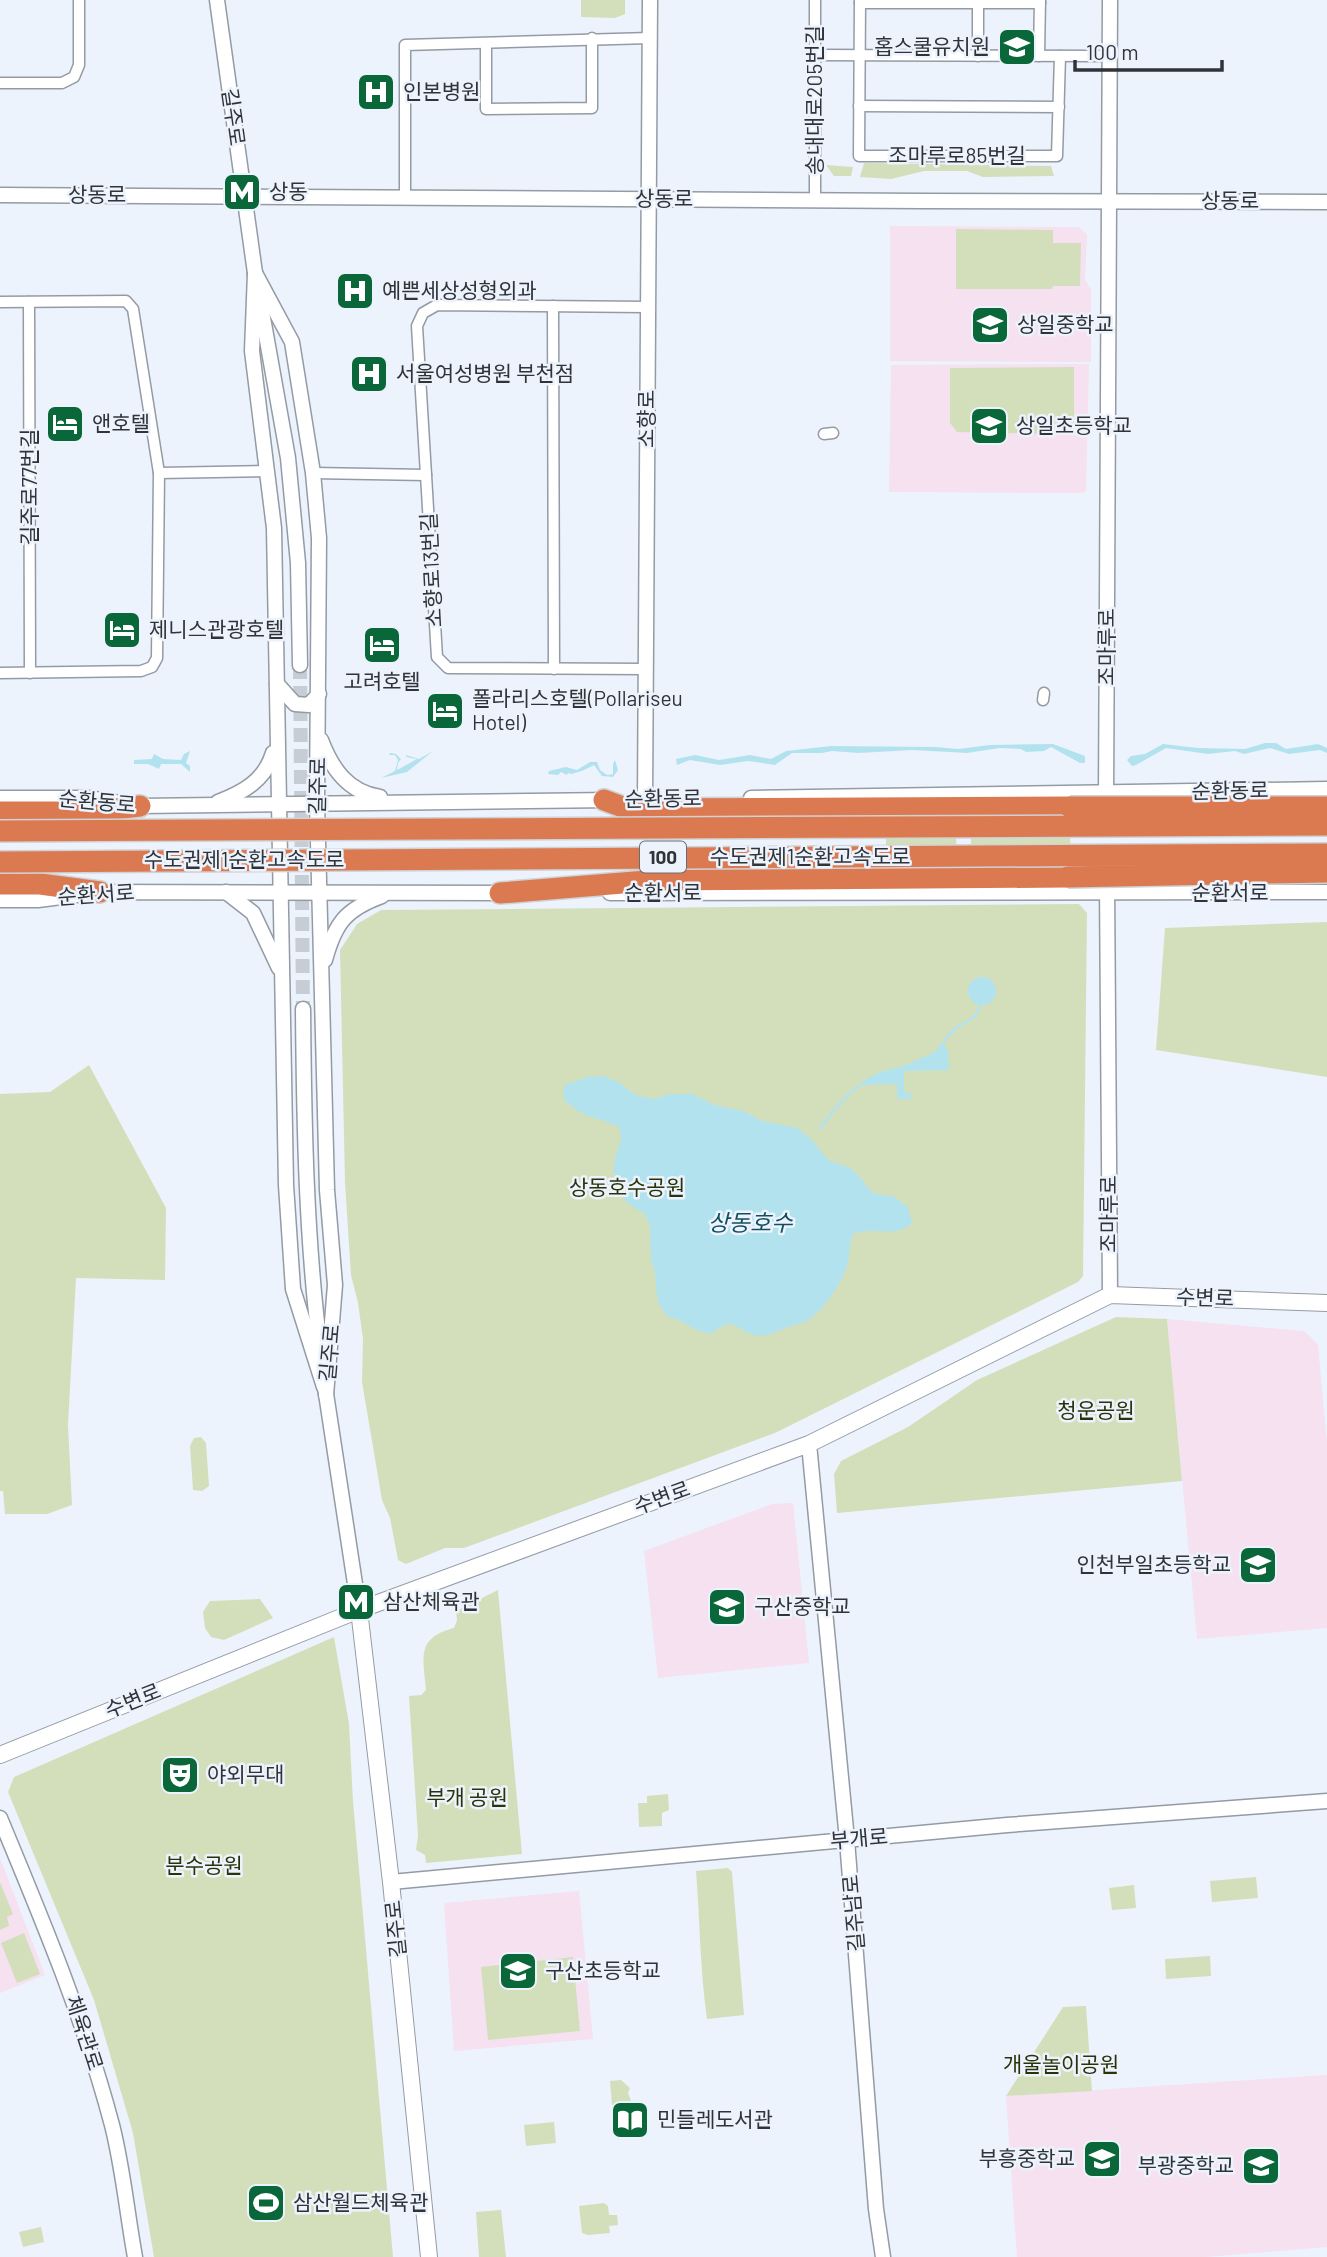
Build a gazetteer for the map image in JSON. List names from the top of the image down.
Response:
{
  "streets": {
    "highway": ["100", "수도권제1순환고속도로"],
    "main road": ["길주로", "수변로"],
    "street": [
      "송내대로205번길",
      "조마루로85번길",
      "상동로",
      "소향로",
      "길주로77번길",
      "소향로13번길",
      "조마루로",
      "순환동로",
      "순환서로",
      "부개로",
      "길주남로",
      "체육관로"
    ]
  },
  "crossings": [
    ["송내대로205번길", "상동로"],
    ["길주로", "상동로"],
    ["길주로", "순환동로"],
    ["길주로", "순환서로"],
    ["길주로", "수변로"],
    ["길주로", "부개로"],
    ["상동로", "소향로"],
    ["상동로", "조마루로"],
    ["소향로", "소향로13번길"],
    ["소향로", "순환동로"],
    ["조마루로", "순환동로"],
    ["조마루로", "순환서로"],
    ["조마루로", "수변로"],
    ["수변로", "길주남로"],
    ["부개로", "길주남로"]
  ],
  "water": ["상동호수"],
  "parks": [
    "상동호수공원",
    "청운공원",
    "부개 공원",
    "분수공원",
    "개울놀이공원"
  ],
  "places": {
    "school or university": [
      "홉스쿨유치원",
      "상일중학교",
      "상일초등학교",
      "인천부일초등학교",
      "구산중학교",
      "구산초등학교",
      "부흥중학교",
      "부광중학교"
    ],
    "hospital": ["인본병원", "예쁜세상성형외과", "서울여성병원 부천점"],
    "metro station": ["상동", "삼산체육관"],
    "hotel": [
      "앤호텔",
      "제니스관광호텔",
      "고려호텔",
      "폴라리스호텔(Pollariseu Hotel)"
    ],
    "theatre": ["야외무대"],
    "library": ["민들레도서관"],
    "sports": ["삼산월드체육관"]
  },
  "scale_bar": "100 m"
}
